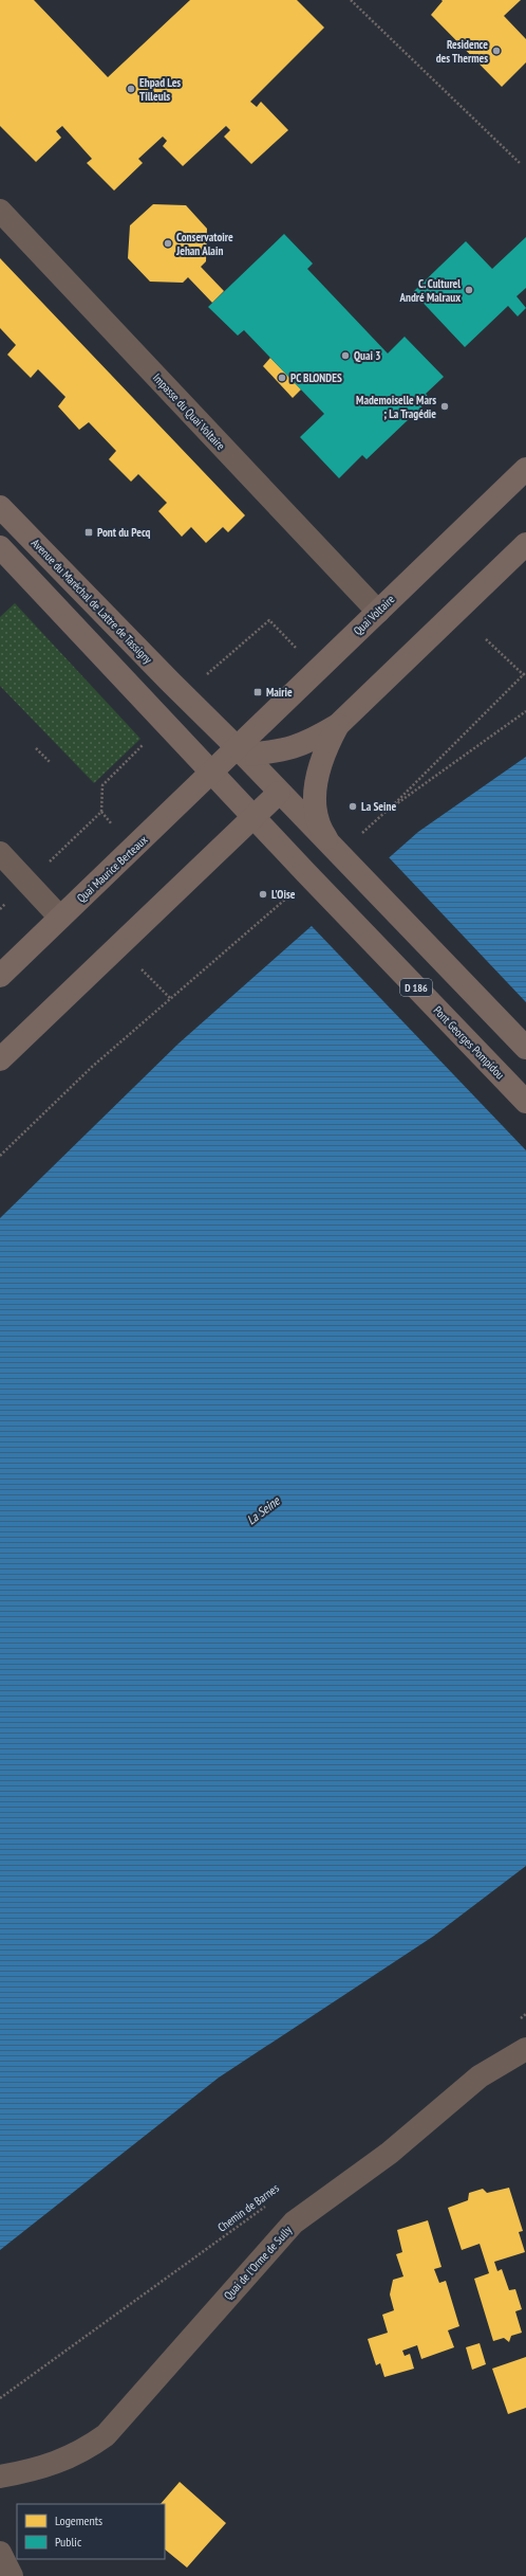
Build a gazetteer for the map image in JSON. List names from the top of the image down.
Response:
{
  "streets": {
    "main road": [
      "Avenue du Maréchal de Lattre de Tassigny",
      "Quai Voltaire",
      "Quai Maurice Berteaux",
      "D 186",
      "Pont Georges Pompidou"
    ],
    "street": ["Impasse du Quai Voltaire", "Quai de l'Orme de Sully"],
    "path": ["Chemin de Barnes"]
  },
  "crossings": [
    ["Impasse du Quai Voltaire", "Quai Voltaire"],
    ["Avenue du Maréchal de Lattre de Tassigny", "Quai Voltaire"],
    ["Avenue du Maréchal de Lattre de Tassigny", "Quai Maurice Berteaux"],
    ["Quai Voltaire", "Quai Maurice Berteaux"],
    ["D 186", "Pont Georges Pompidou"]
  ],
  "water": ["La Seine"],
  "places": {
    "other": [
      "Residence des Thermes",
      "Ehpad Les Tilleuls",
      "Conservatoire Jehan Alain",
      "C. Culturel André Malraux",
      "Quai 3",
      "PC BLONDES",
      "Mademoiselle Mars ; La Tragédie",
      "La Seine",
      "L'Oise"
    ],
    "transit": ["Pont du Pecq", "Mairie"]
  },
  "legend": ["Logements", "Public"]
}
